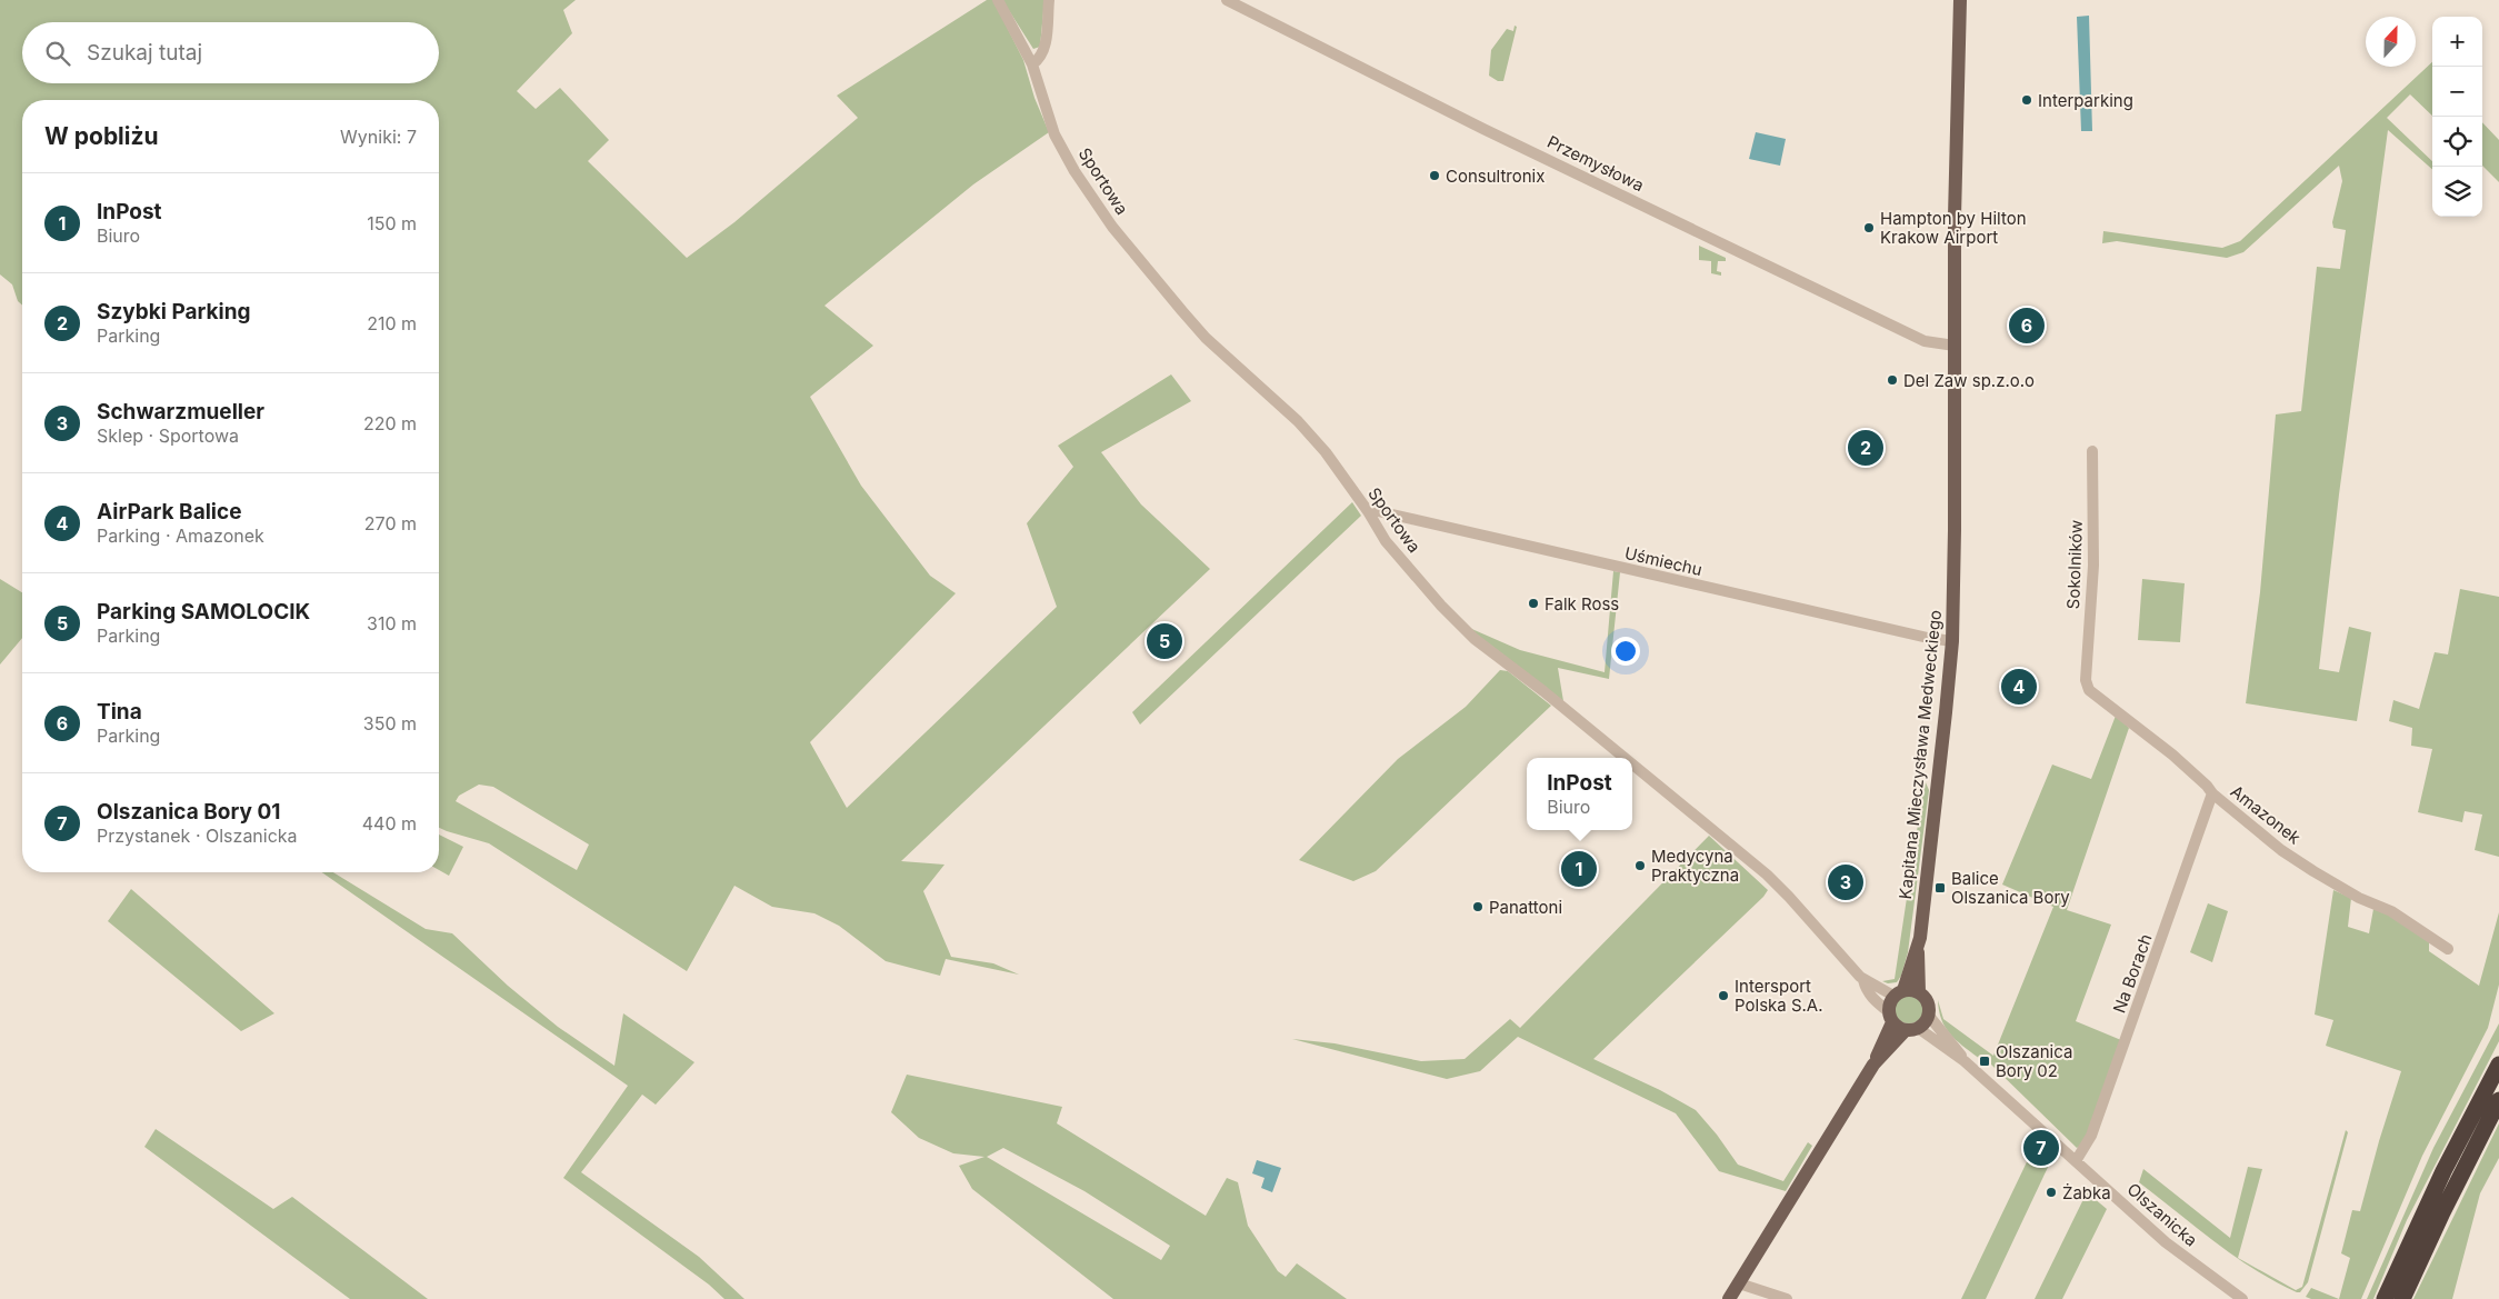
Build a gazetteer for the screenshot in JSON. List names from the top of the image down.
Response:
{
  "streets": {
    "main road": ["Kapitana Mieczysława Medweckiego"],
    "street": [
      "Przemysłowa",
      "Sportowa",
      "Uśmiechu",
      "Sokolników",
      "Amazonek",
      "Na Borach",
      "Olszanicka"
    ]
  },
  "crossings": [
    ["Przemysłowa", "Kapitana Mieczysława Medweckiego"],
    ["Sportowa", "Uśmiechu"],
    ["Sportowa", "Kapitana Mieczysława Medweckiego"],
    ["Sportowa", "Olszanicka"],
    ["Uśmiechu", "Kapitana Mieczysława Medweckiego"],
    ["Sokolników", "Amazonek"],
    ["Kapitana Mieczysława Medweckiego", "Olszanicka"],
    ["Amazonek", "Na Borach"],
    ["Na Borach", "Olszanicka"]
  ],
  "places": {
    "other": [
      "Interparking",
      "Consultronix",
      "Hampton by Hilton Krakow Airport",
      "Del Zaw sp.z.o.o",
      "Falk Ross",
      "Medycyna Praktyczna",
      "Panattoni",
      "Intersport Polska S.A.",
      "Żabka"
    ],
    "transit": ["Balice Olszanica Bory", "Olszanica Bory 02"]
  },
  "north": "top",
  "page": {
    "map_buttons": ["+", "−"],
    "search": "Szukaj tutaj",
    "heading": ["W pobliżu", "Wyniki: 7"],
    "list": [
      {
        "mark": "1",
        "name": "InPost",
        "note": "Biuro",
        "value": "150 m"
      },
      {
        "mark": "2",
        "name": "Szybki Parking",
        "note": "Parking",
        "value": "210 m"
      },
      {
        "mark": "3",
        "name": "Schwarzmueller",
        "note": "Sklep · Sportowa",
        "value": "220 m"
      },
      {
        "mark": "4",
        "name": "AirPark Balice",
        "note": "Parking · Amazonek",
        "value": "270 m"
      },
      {
        "mark": "5",
        "name": "Parking SAMOLOCIK",
        "note": "Parking",
        "value": "310 m"
      },
      {
        "mark": "6",
        "name": "Tina",
        "note": "Parking",
        "value": "350 m"
      },
      {
        "mark": "7",
        "name": "Olszanica Bory 01",
        "note": "Przystanek · Olszanicka",
        "value": "440 m"
      }
    ],
    "pins": [
      "6",
      "2",
      "5",
      "4",
      "1",
      "3",
      "7"
    ],
    "popup": ["InPost", "Biuro"]
  }
}
